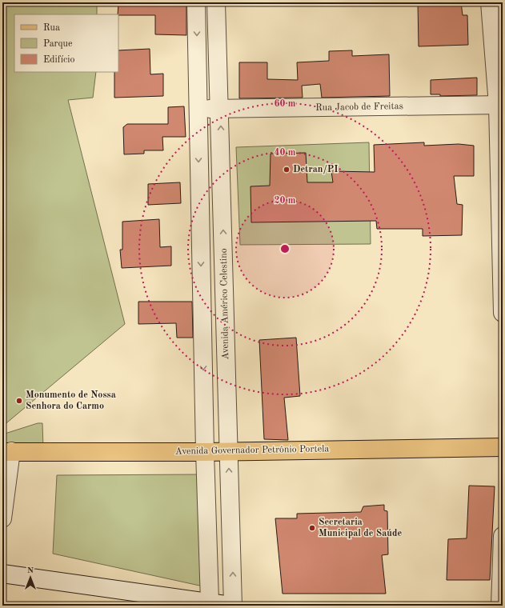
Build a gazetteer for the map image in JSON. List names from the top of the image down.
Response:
{
  "streets": {
    "main road": ["Avenida Governador Petrônio Portela"],
    "street": ["Rua Jacob de Freitas", "Avenida Américo Celestino"]
  },
  "crossings": [
    ["Rua Jacob de Freitas", "Avenida Américo Celestino"],
    ["Avenida Américo Celestino", "Avenida Governador Petrônio Portela"]
  ],
  "places": ["Detran/PI", "Monumento de Nossa Senhora do Carmo", "Secretaria Municipal de Saúde"],
  "legend": ["Rua", "Parque", "Edifício"],
  "north": "top",
  "rings": ["60 m", "40 m", "20 m"]
}
